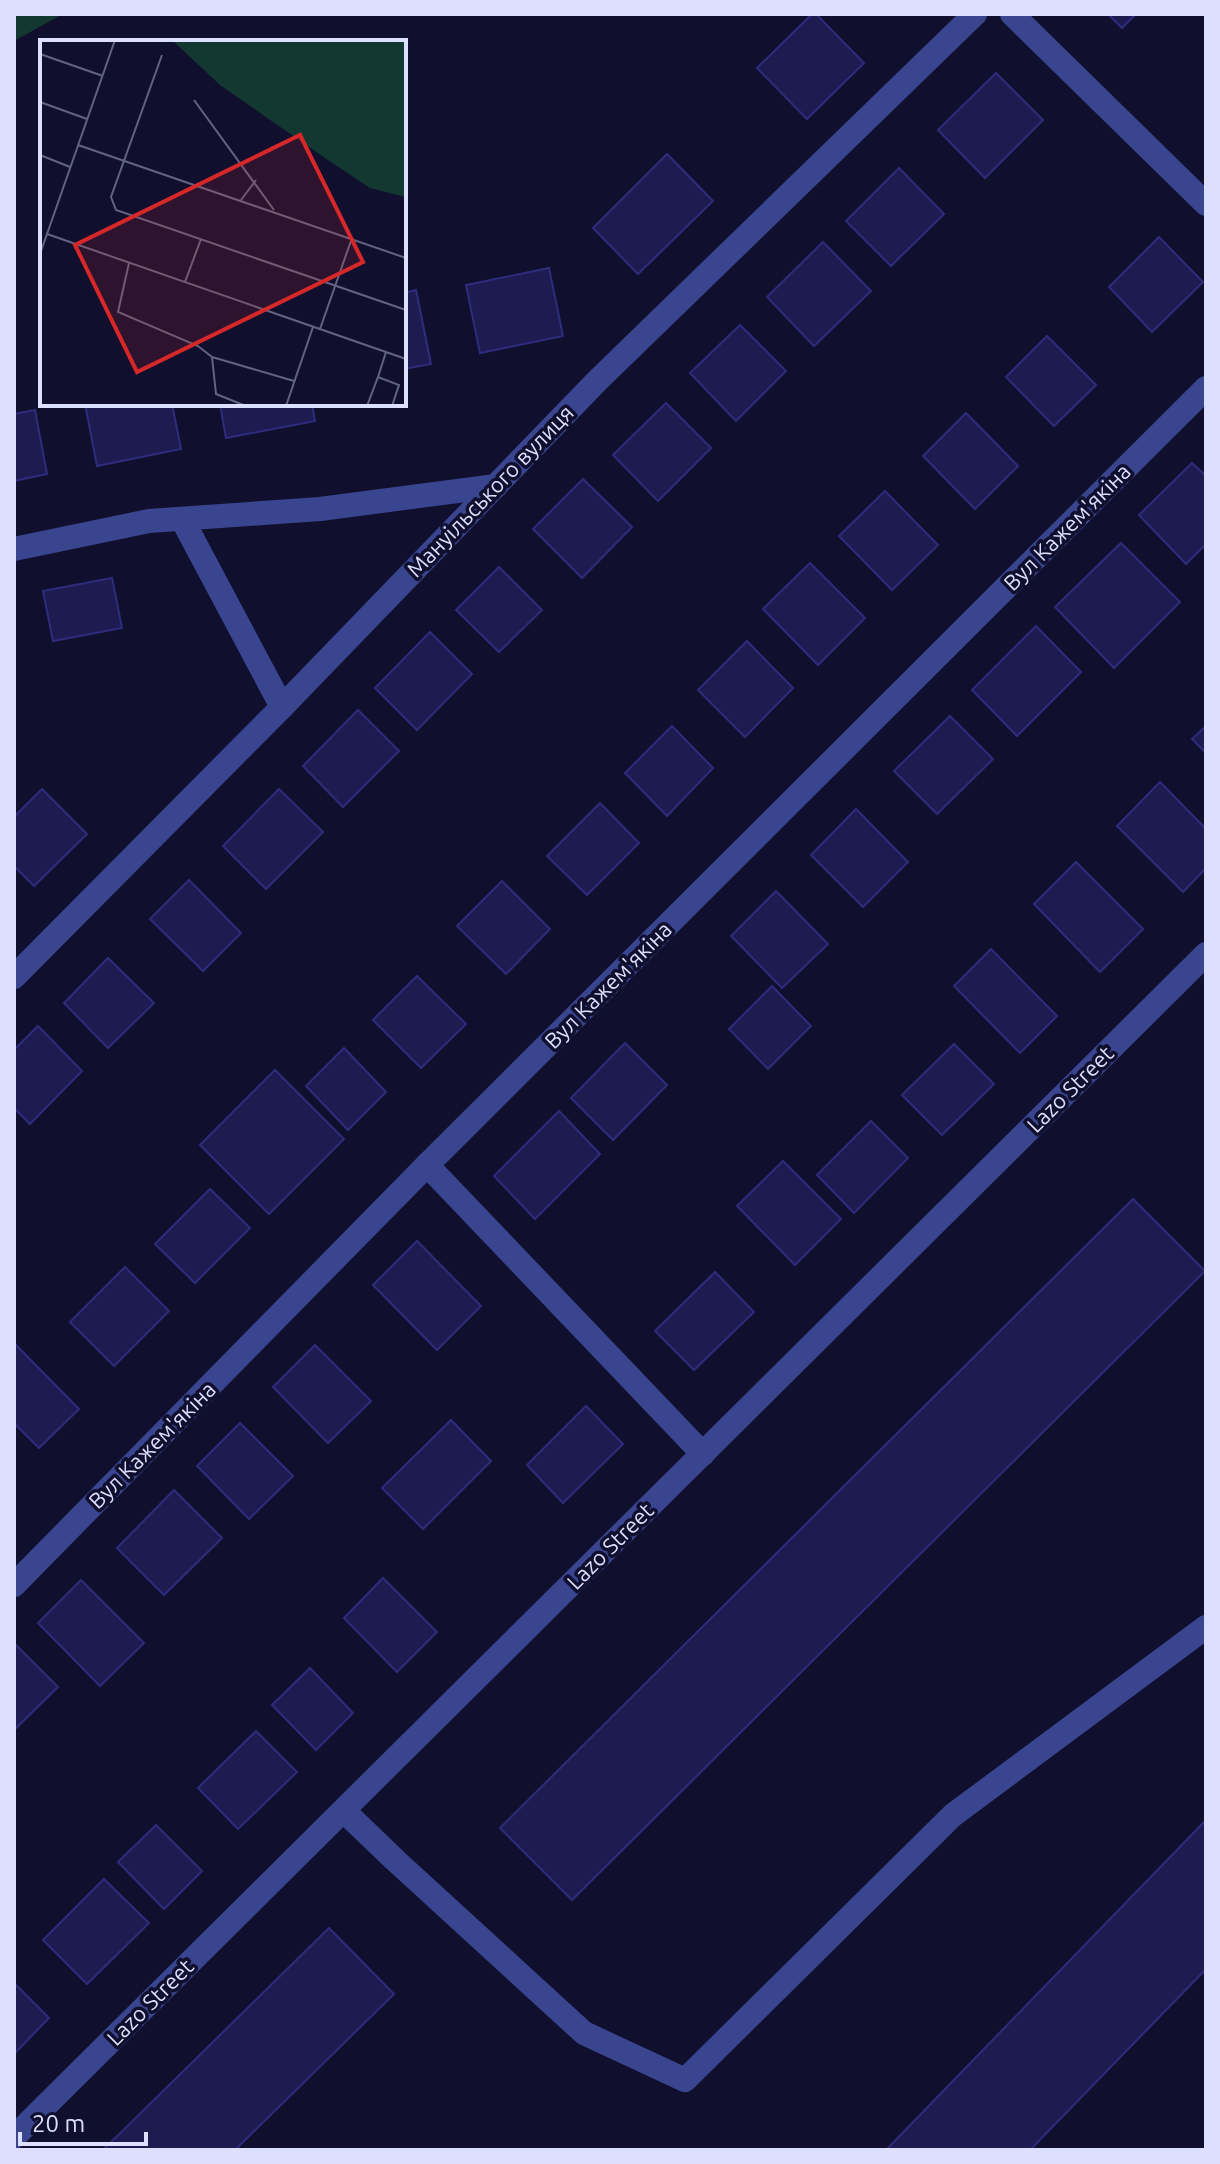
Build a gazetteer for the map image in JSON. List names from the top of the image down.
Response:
{
  "streets": {
    "street": ["Мануільського вулиця", "Вул Кажем'якіна", "Lazo Street"]
  },
  "scale_bar": "20 m"
}
